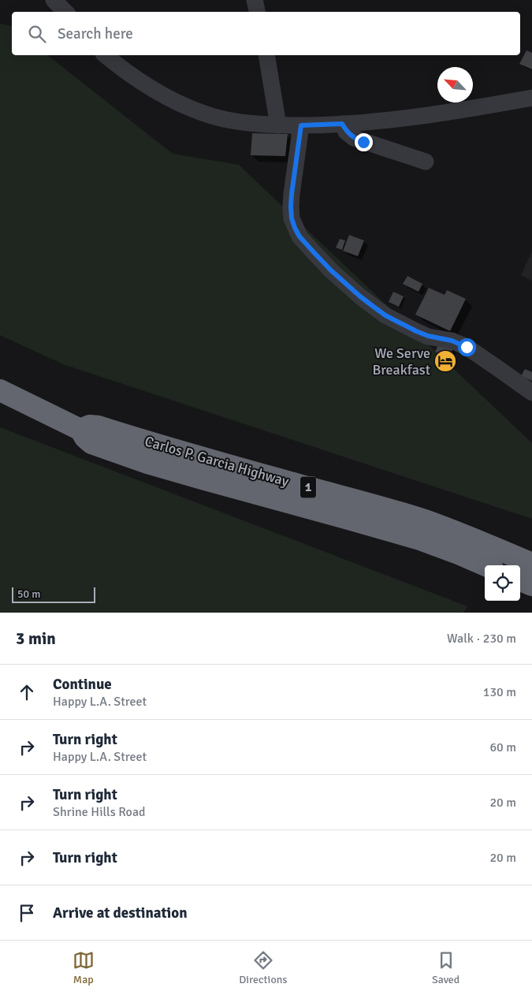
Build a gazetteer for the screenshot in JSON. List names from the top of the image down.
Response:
{
  "streets": {
    "highway": ["Carlos P. Garcia Highway", "1"]
  },
  "places": {
    "hotel": ["We Serve Breakfast"]
  },
  "scale_bar": "50 m",
  "north": "top left",
  "page": {
    "search": "Search here",
    "scale": "50 m",
    "heading": ["3 min", "Walk · 230 m"],
    "list": [
      ["Continue", "Happy L.A. Street", "130 m"],
      ["Turn right", "Happy L.A. Street", "60 m"],
      ["Turn right", "Shrine Hills Road", "20 m"],
      ["Turn right", "20 m"],
      "Arrive at destination"
    ],
    "nav": ["Map", "Directions", "Saved"]
  }
}
